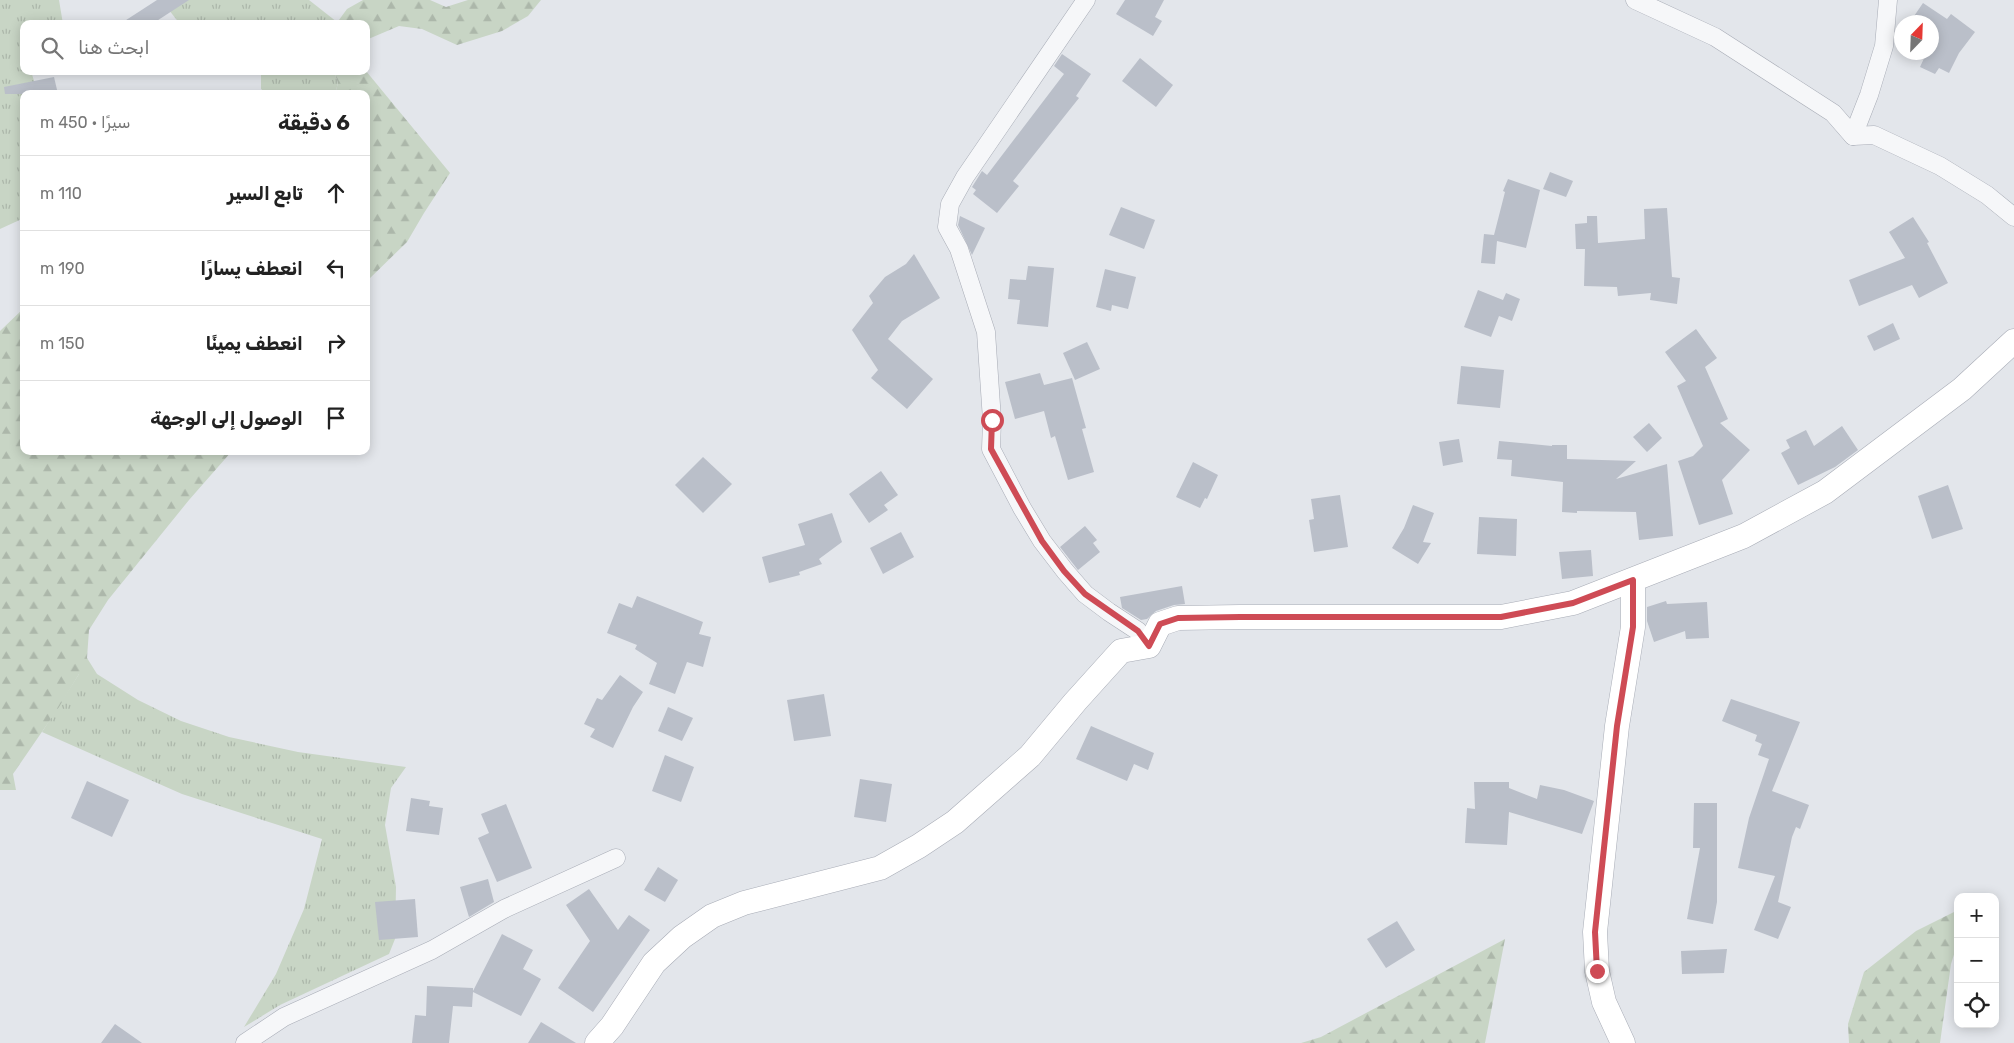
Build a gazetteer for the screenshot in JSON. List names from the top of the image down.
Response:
{
  "north": "top right",
  "page": {
    "search": "ابحث هنا",
    "heading": ["6 دقيقة", "سيرًا · 450 m"],
    "list": [
      ["تابع السير", "110 m"],
      ["انعطف يسارًا", "190 m"],
      ["انعطف يمينًا", "150 m"],
      "الوصول إلى الوجهة"
    ],
    "map_buttons": ["+", "−"]
  }
}
